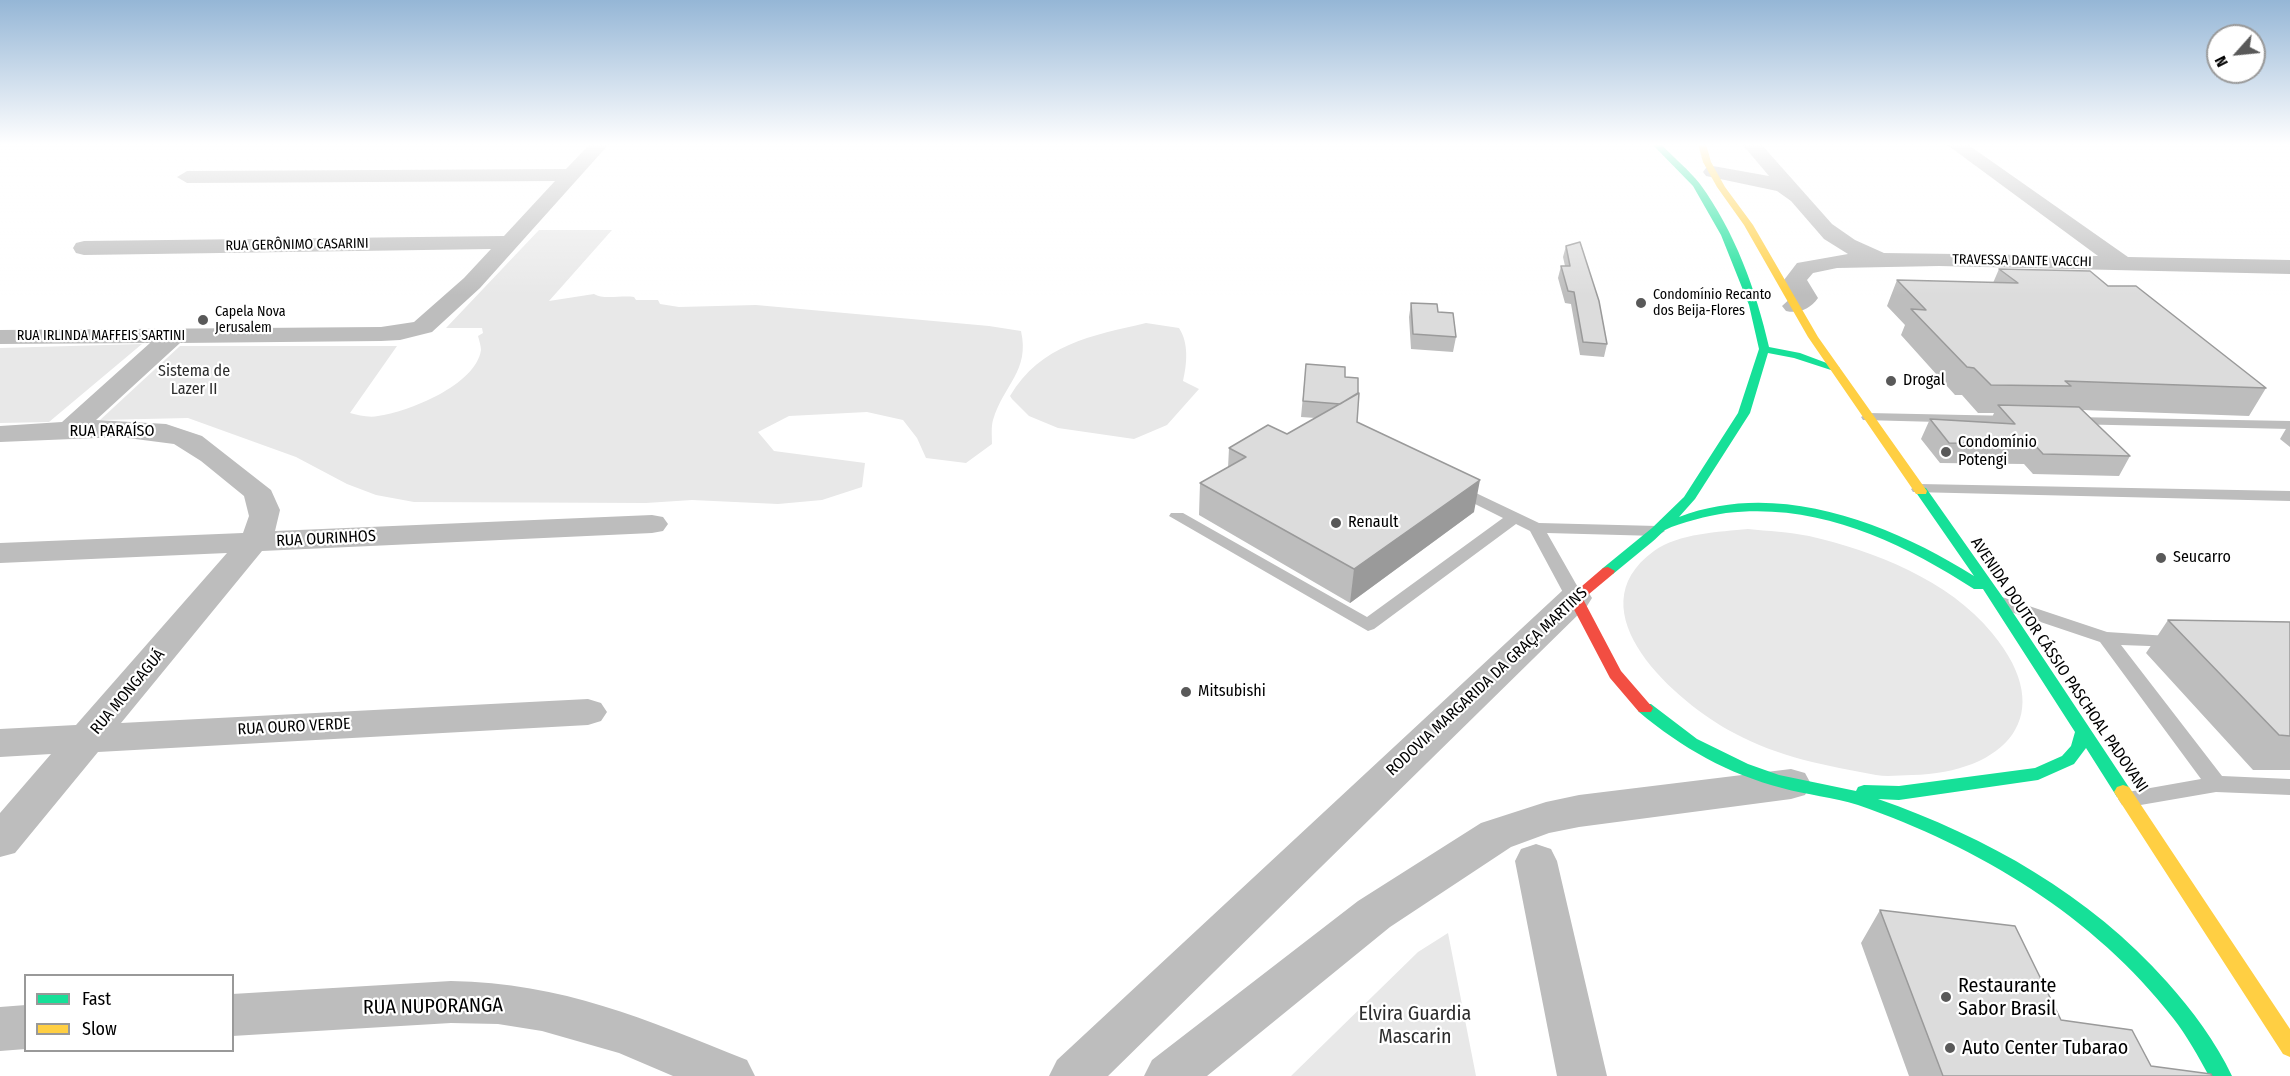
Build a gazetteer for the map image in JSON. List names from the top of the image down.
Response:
{
  "streets": {
    "main road": ["AVENIDA DOUTOR CÁSSIO PASCHOAL PADOVANI", "RODOVIA MARGARIDA DA GRAÇA MARTINS"],
    "street": [
      "RUA GERÔNIMO CASARINI",
      "TRAVESSA DANTE VACCHI",
      "RUA IRLINDA MAFFEIS SARTINI",
      "RUA PARAÍSO",
      "RUA OURINHOS",
      "RUA MONGAGUÁ",
      "RUA OURO VERDE",
      "RUA NUPORANGA"
    ]
  },
  "crossings": [
    ["RUA GERÔNIMO CASARINI", "RUA IRLINDA MAFFEIS SARTINI"],
    ["RUA PARAÍSO", "RUA OURINHOS"],
    ["RUA PARAÍSO", "RUA MONGAGUÁ"],
    ["RUA OURINHOS", "RUA MONGAGUÁ"],
    ["RUA MONGAGUÁ", "RUA OURO VERDE"]
  ],
  "parks": ["Sistema de Lazer II", "Elvira Guardia Mascarin"],
  "places": [
    "Condomínio Recanto dos Beija-Flores",
    "Capela Nova Jerusalem",
    "Drogal",
    "Condomínio Potengi",
    "Renault",
    "Seucarro",
    "Mitsubishi",
    "Restaurante Sabor Brasil",
    "Auto Center Tubarao"
  ],
  "legend": ["Fast", "Slow"],
  "north": "bottom left"
}
